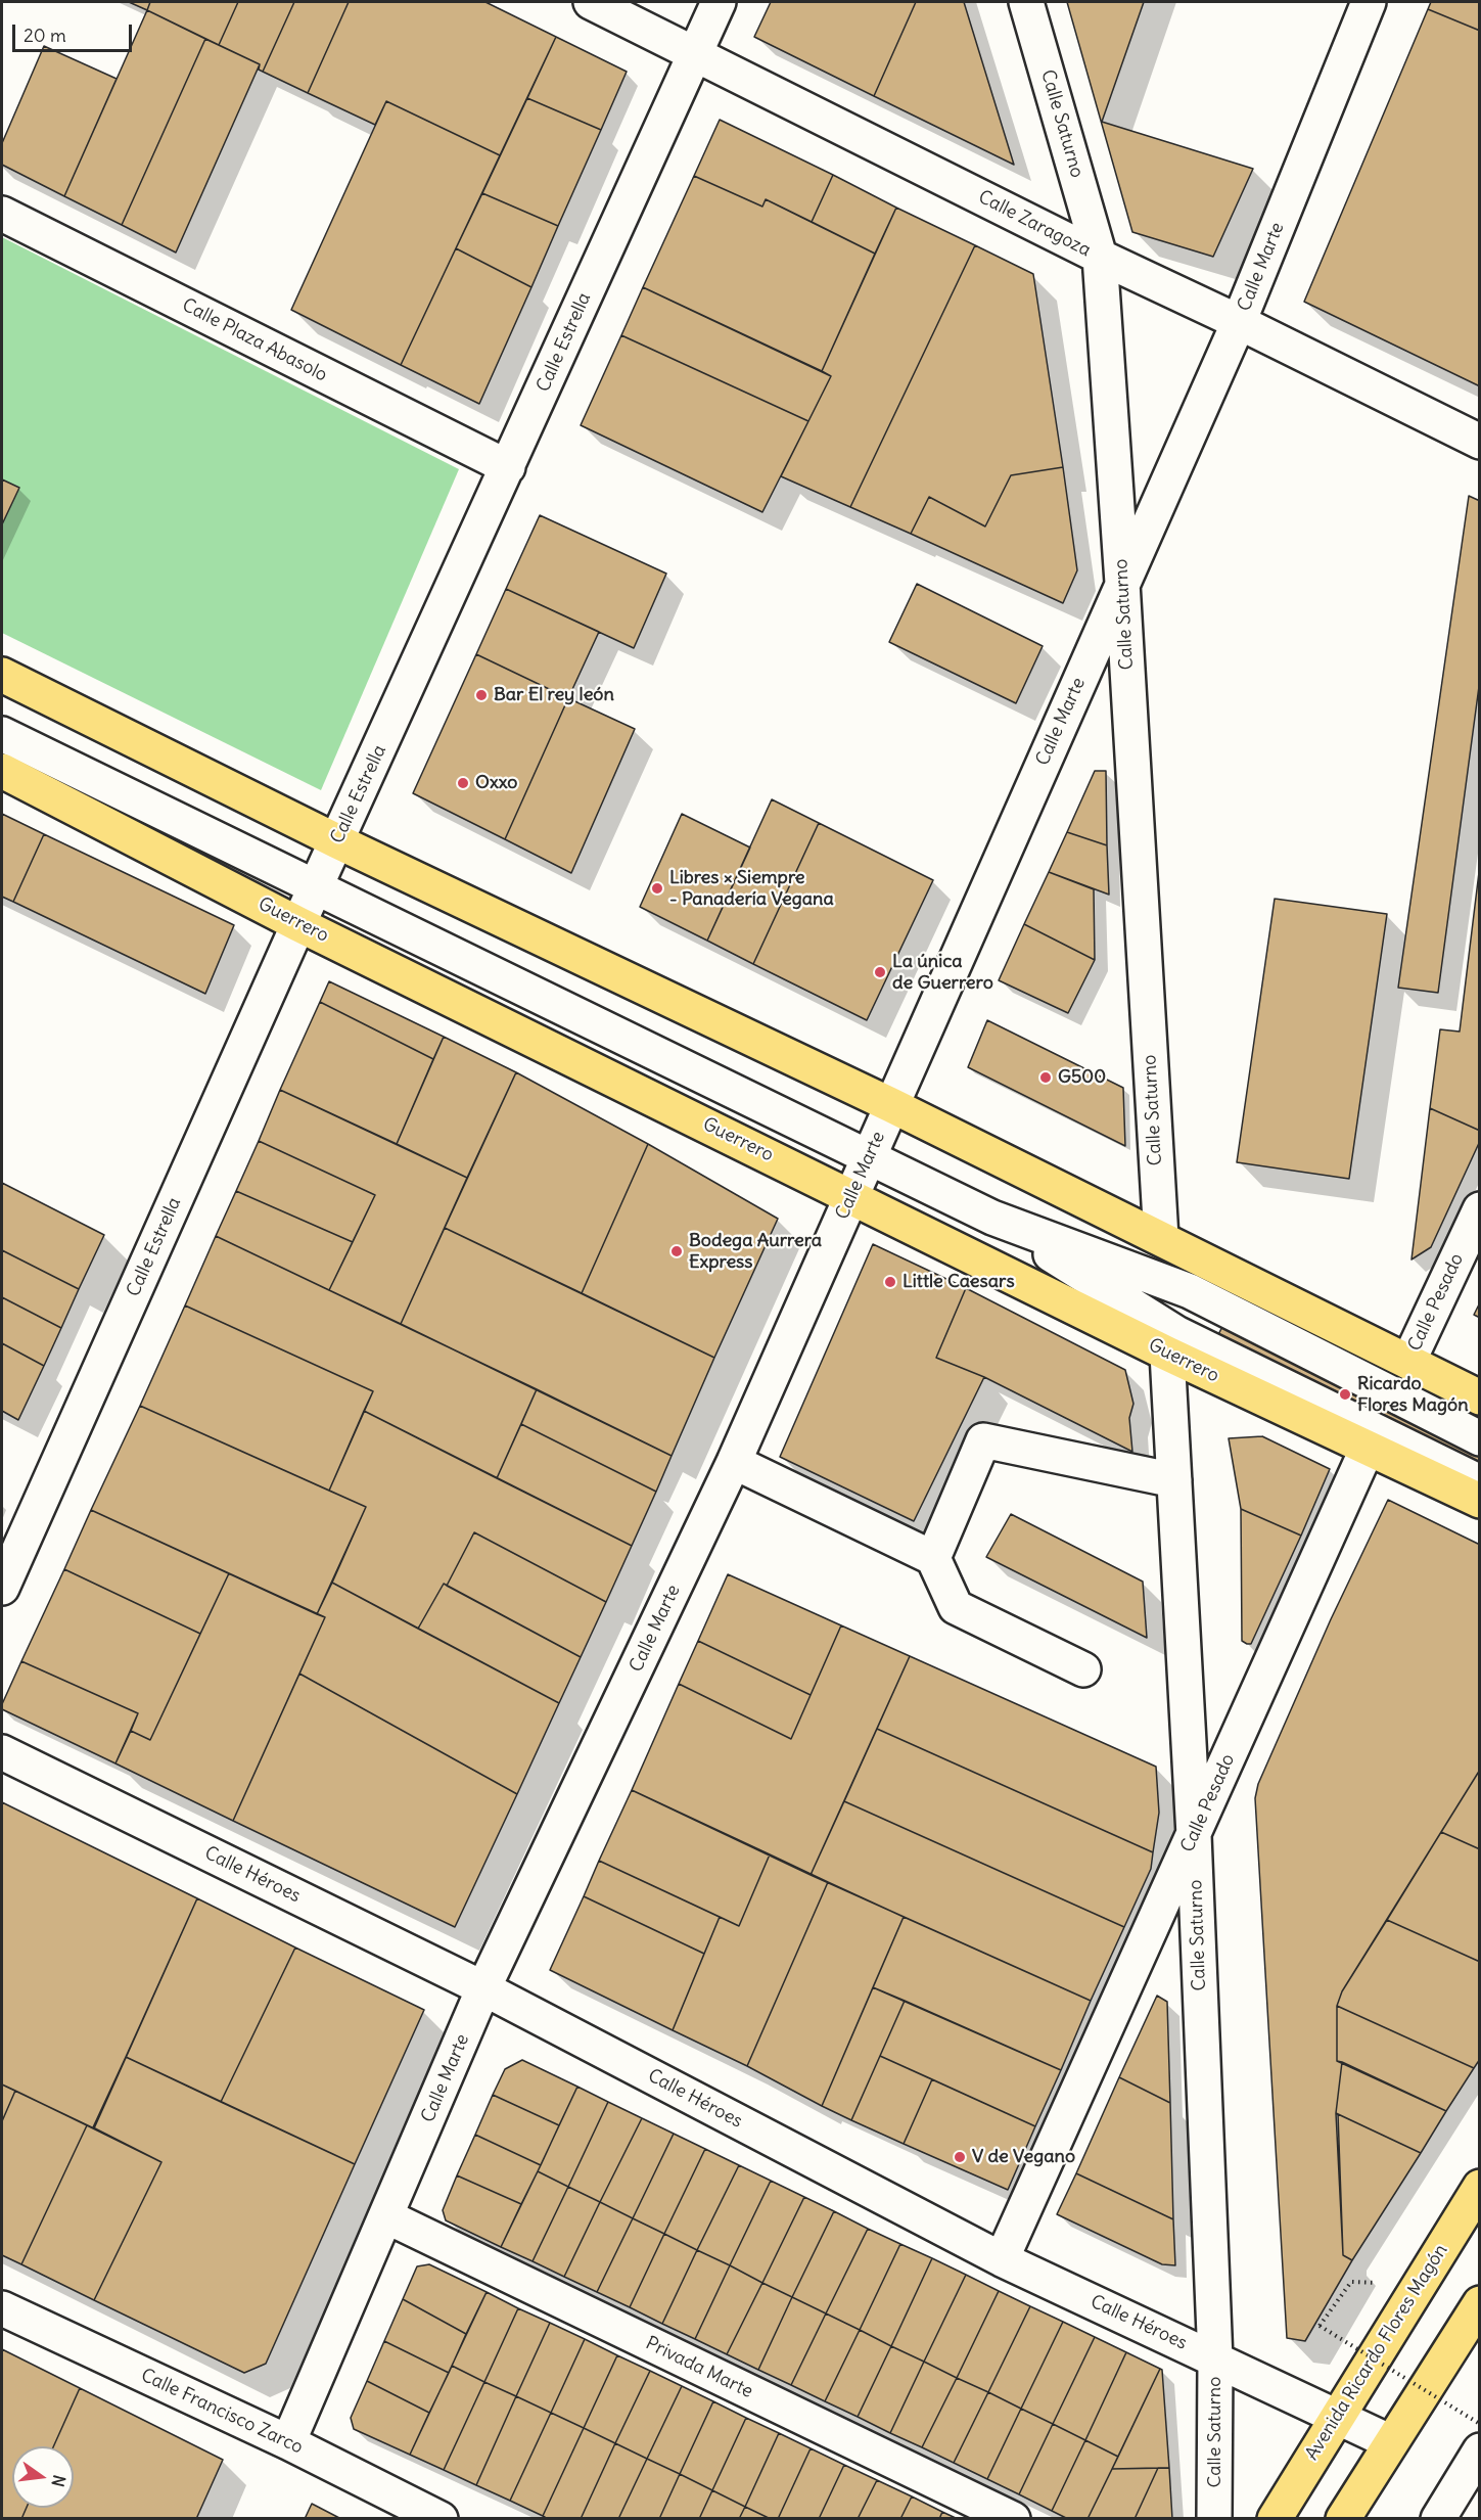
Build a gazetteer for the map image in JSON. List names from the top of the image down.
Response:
{
  "streets": {
    "main road": ["Guerrero", "Avenida Ricardo Flores Magón"],
    "street": [
      "Calle Saturno",
      "Calle Zaragoza",
      "Calle Marte",
      "Calle Plaza Abasolo",
      "Calle Estrella",
      "Calle Pesado",
      "Calle Héroes",
      "Privada Marte",
      "Calle Francisco Zarco"
    ]
  },
  "crossings": [
    ["Calle Saturno", "Calle Zaragoza"],
    ["Calle Saturno", "Calle Marte"],
    ["Calle Saturno", "Guerrero"],
    ["Calle Saturno", "Calle Pesado"],
    ["Calle Saturno", "Calle Héroes"],
    ["Calle Zaragoza", "Calle Marte"],
    ["Calle Zaragoza", "Calle Estrella"],
    ["Calle Marte", "Guerrero"],
    ["Calle Marte", "Calle Héroes"],
    ["Calle Marte", "Privada Marte"],
    ["Calle Marte", "Calle Francisco Zarco"],
    ["Calle Plaza Abasolo", "Calle Estrella"],
    ["Calle Estrella", "Guerrero"],
    ["Guerrero", "Calle Pesado"],
    ["Calle Pesado", "Calle Héroes"],
    ["Calle Héroes", "Avenida Ricardo Flores Magón"]
  ],
  "places": [
    "Bar El rey león",
    "Oxxo",
    "Libres × Siempre - Panadería Vegana",
    "La única de Guerrero",
    "G500",
    "Bodega Aurrera Express",
    "Little Caesars",
    "Ricardo Flores Magón",
    "V de Vegano"
  ],
  "scale_bar": "20 m",
  "north": "right"
}
